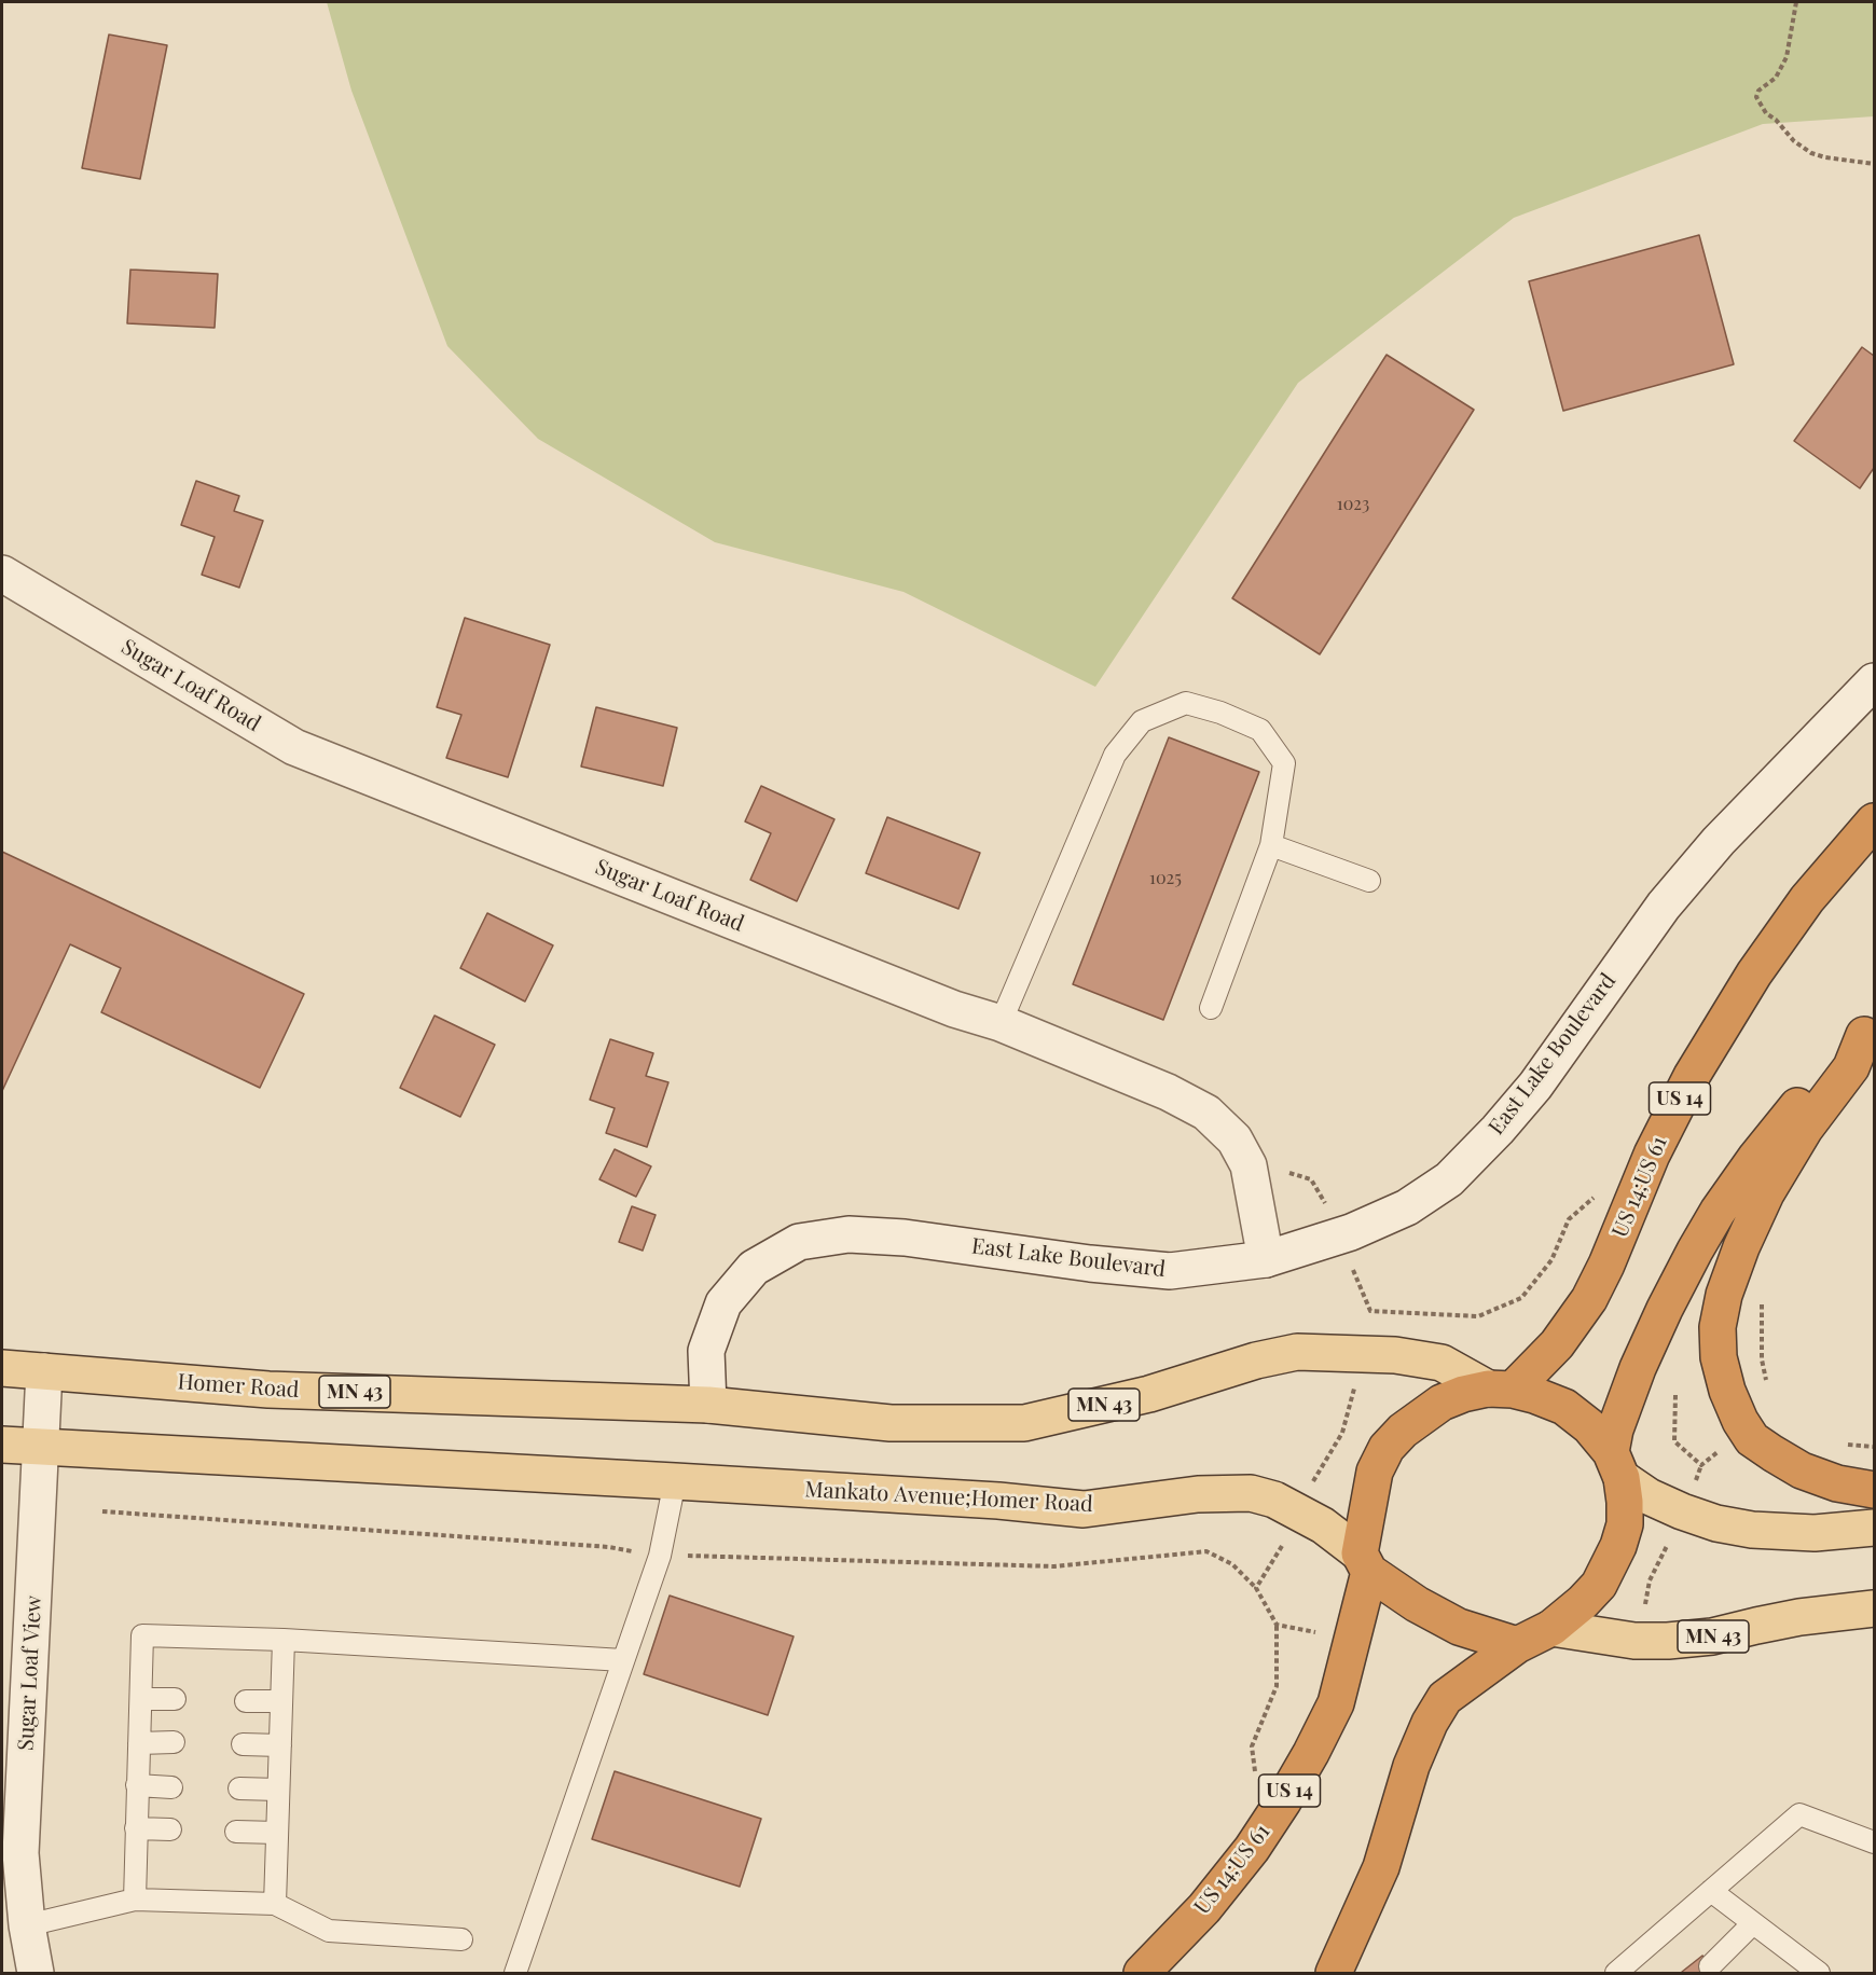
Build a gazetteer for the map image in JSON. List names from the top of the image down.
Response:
{
  "streets": {
    "highway": ["US 14", "US 14;US 61"],
    "main road": ["Homer Road", "MN 43", "Mankato Avenue;Homer Road"],
    "street": ["Sugar Loaf Road", "East Lake Boulevard", "Sugar Loaf View"]
  },
  "crossings": [
    ["Sugar Loaf Road", "East Lake Boulevard"],
    ["East Lake Boulevard", "Homer Road"],
    ["East Lake Boulevard", "MN 43"],
    ["US 14;US 61", "MN 43"],
    ["US 14;US 61", "Mankato Avenue;Homer Road"],
    ["Homer Road", "MN 43"],
    ["Homer Road", "Sugar Loaf View"]
  ],
  "house_numbers": ["1023", "1025"]
}
